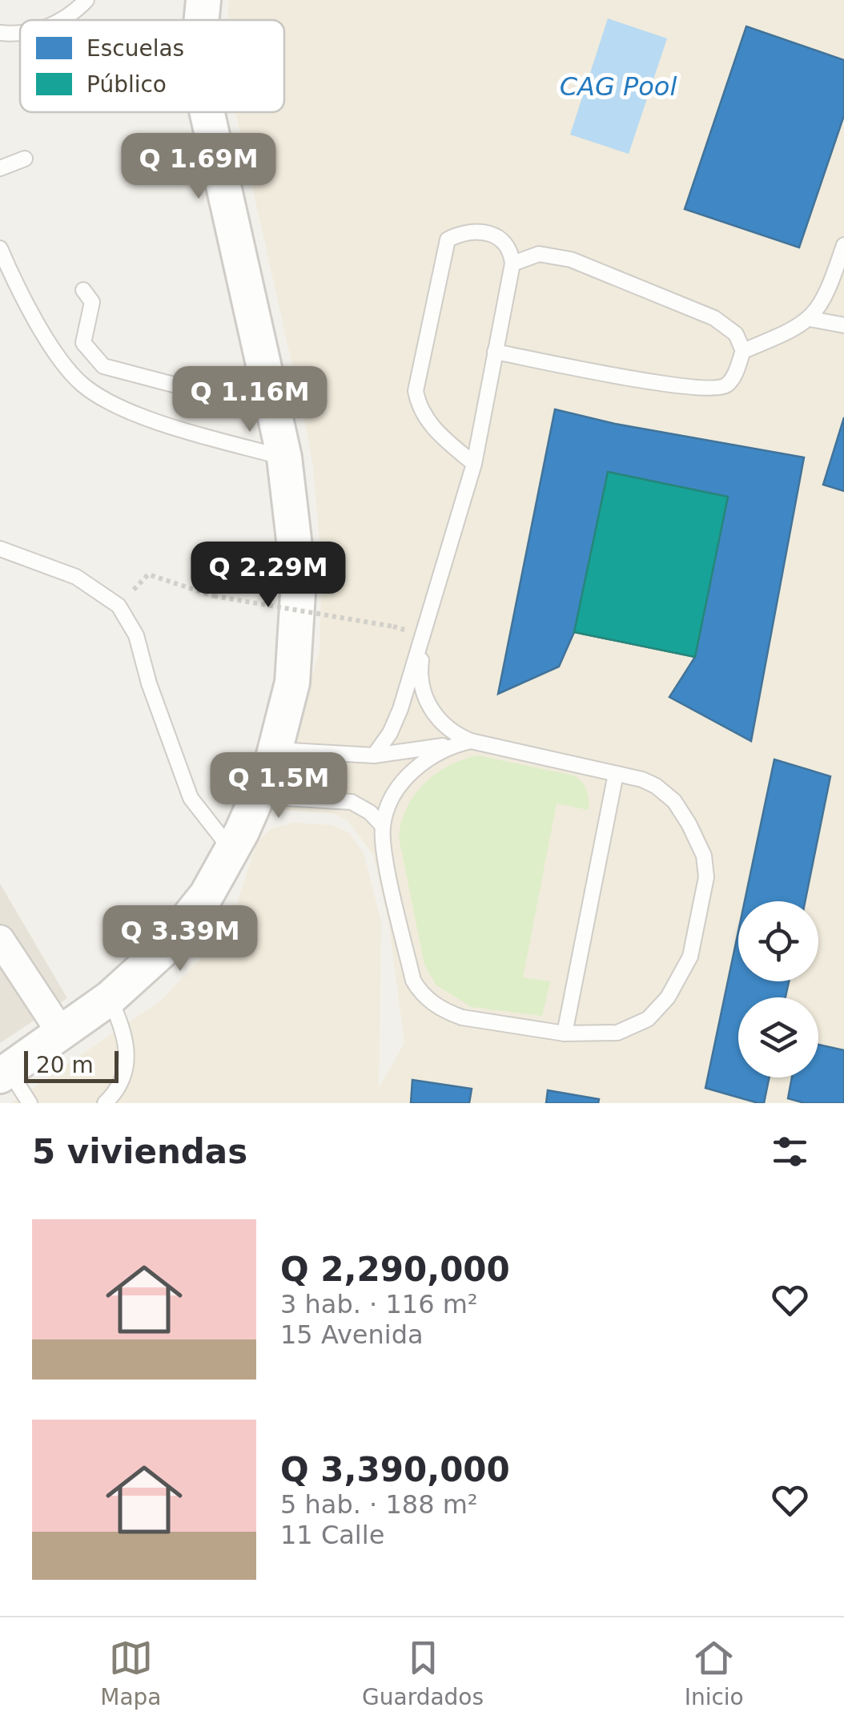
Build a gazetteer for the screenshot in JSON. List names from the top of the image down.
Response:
{
  "water": ["CAG Pool"],
  "legend": ["Escuelas", "Público"],
  "scale_bar": "20 m",
  "page": {
    "price": [
      "Q 1.69M",
      "Q 1.16M",
      "Q 2.29M",
      "Q 1.5M",
      "Q 3.39M"
    ],
    "scale": "20 m",
    "heading": "5 viviendas",
    "list": [
      {
        "name": "Q 2,290,000",
        "note": "3 hab. · 116 m² · 15 Avenida"
      },
      {
        "name": "Q 3,390,000",
        "note": "5 hab. · 188 m² · 11 Calle"
      }
    ],
    "tabs": ["Mapa", "Guardados", "Inicio"]
  }
}
